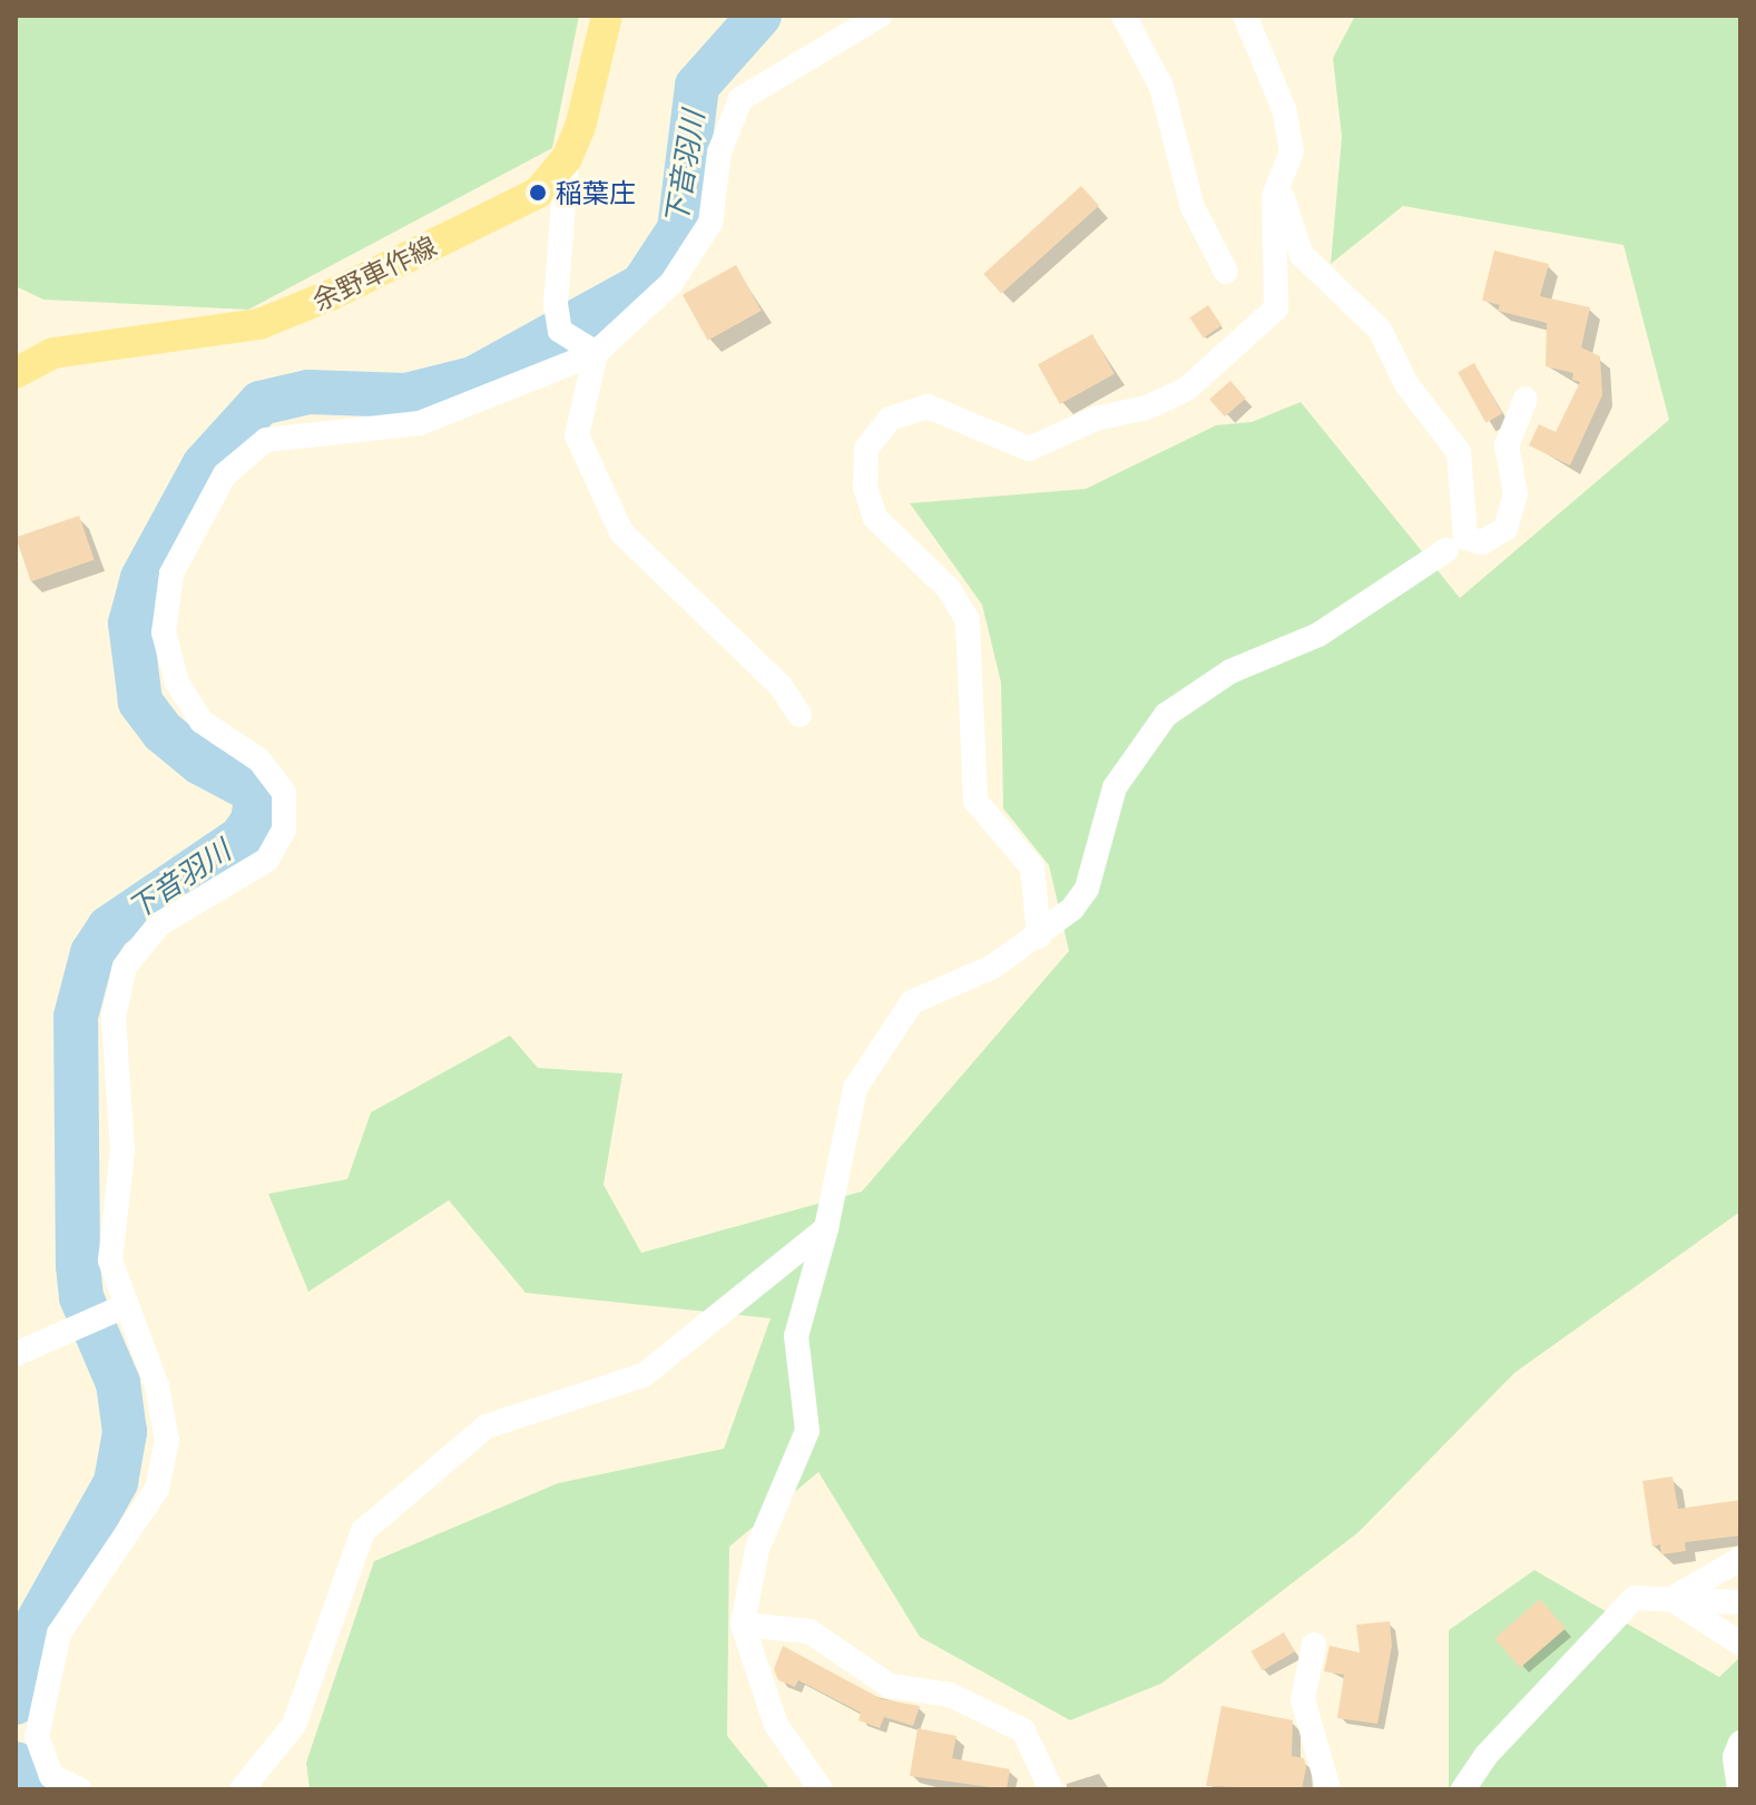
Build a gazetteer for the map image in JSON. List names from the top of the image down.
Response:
{
  "streets": {
    "main road": ["余野車作線"]
  },
  "water": ["下音羽川"],
  "places": ["稲葉庄"]
}
